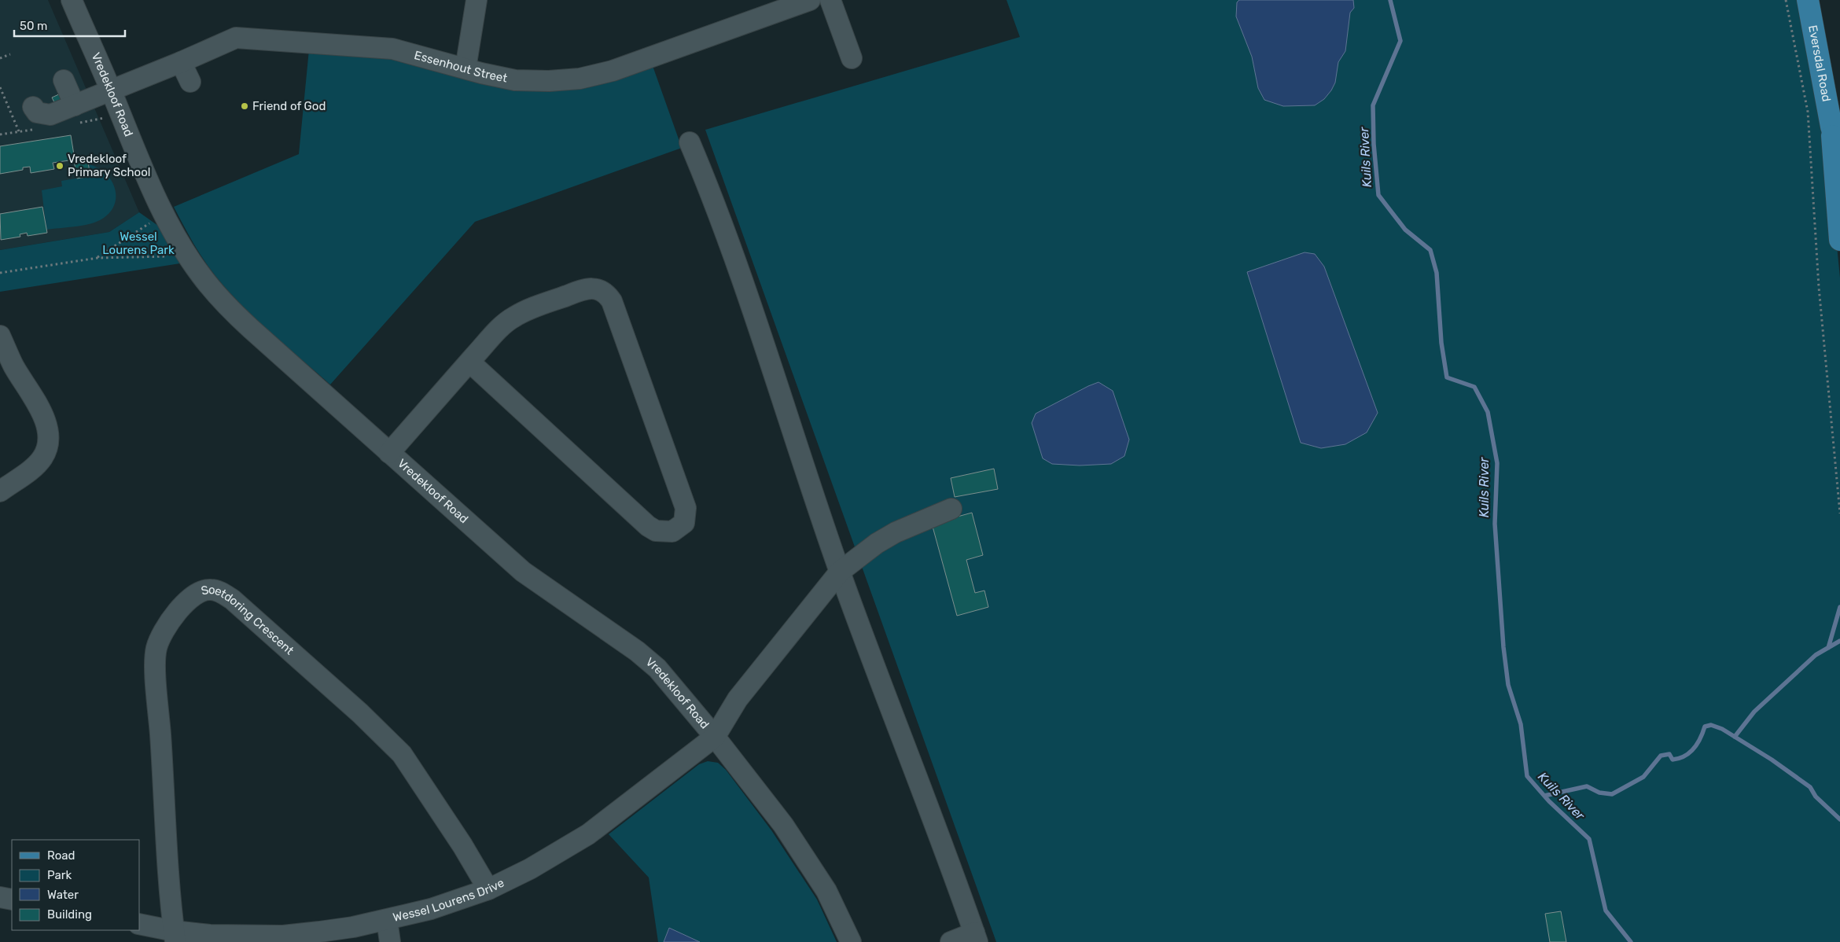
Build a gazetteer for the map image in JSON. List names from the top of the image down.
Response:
{
  "streets": {
    "main road": ["Eversdal Road"],
    "street": [
      "Essenhout Street",
      "Vredekloof Road",
      "Soetdoring Crescent",
      "Wessel Lourens Drive"
    ]
  },
  "crossings": [
    ["Essenhout Street", "Vredekloof Road"],
    ["Vredekloof Road", "Wessel Lourens Drive"],
    ["Soetdoring Crescent", "Wessel Lourens Drive"]
  ],
  "water": ["Kuils River"],
  "parks": ["Wessel Lourens Park"],
  "places": ["Friend of God", "Vredekloof Primary School"],
  "legend": [
    "Road",
    "Park",
    "Water",
    "Building"
  ],
  "scale_bar": "50 m"
}
